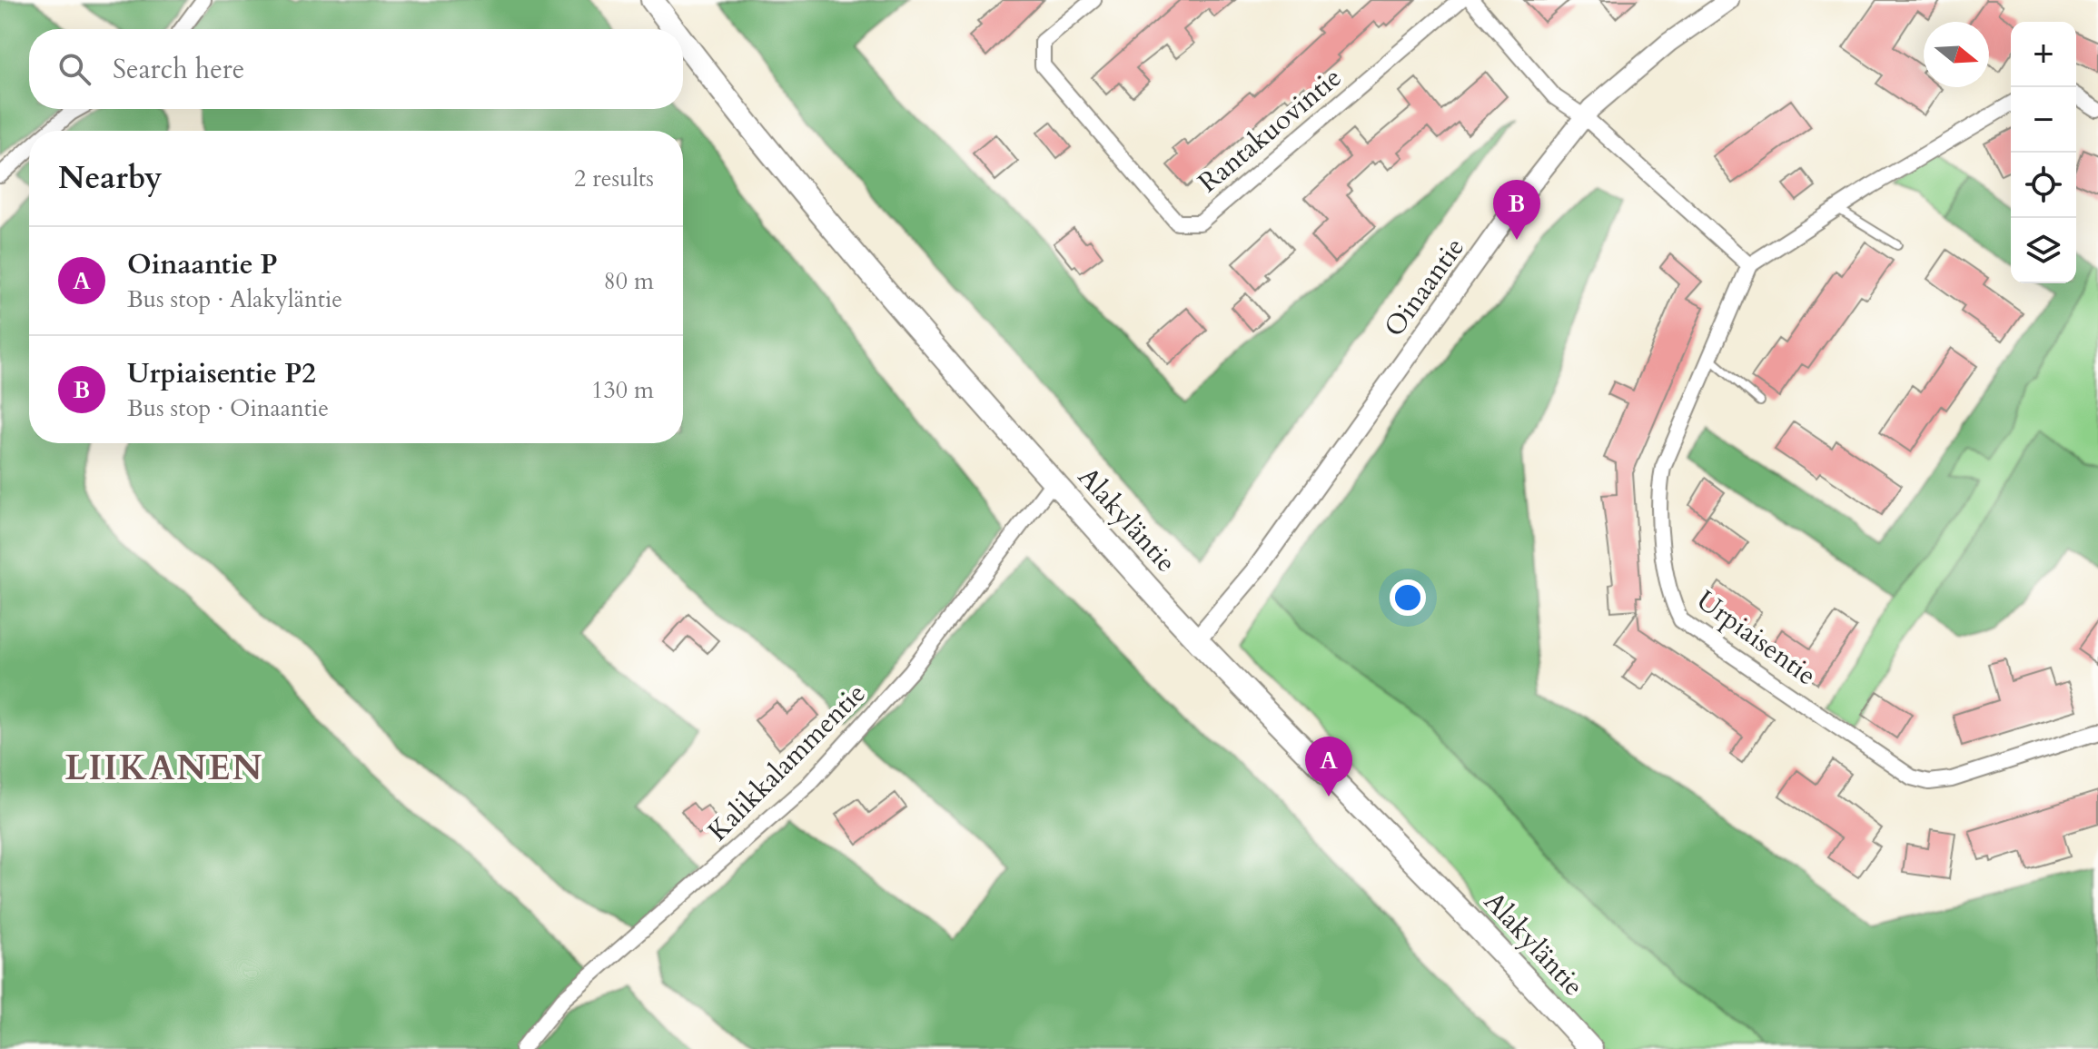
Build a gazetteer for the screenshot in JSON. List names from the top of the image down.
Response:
{
  "streets": {
    "main road": ["Alakyläntie"],
    "street": [
      "Rantakuovintie",
      "Oinaantie",
      "Urpiaisentie",
      "Kalikkalammentie"
    ]
  },
  "crossings": [
    ["Oinaantie", "Alakyläntie"],
    ["Alakyläntie", "Kalikkalammentie"]
  ],
  "districts": ["LIIKANEN"],
  "north": "right",
  "page": {
    "map_buttons": ["+", "−"],
    "search": "Search here",
    "heading": ["Nearby", "2 results"],
    "pins": ["B", "A"],
    "list": [
      {
        "mark": "A",
        "name": "Oinaantie P",
        "note": "Bus stop · Alakyläntie",
        "value": "80 m"
      },
      {
        "mark": "B",
        "name": "Urpiaisentie P2",
        "note": "Bus stop · Oinaantie",
        "value": "130 m"
      }
    ]
  }
}
